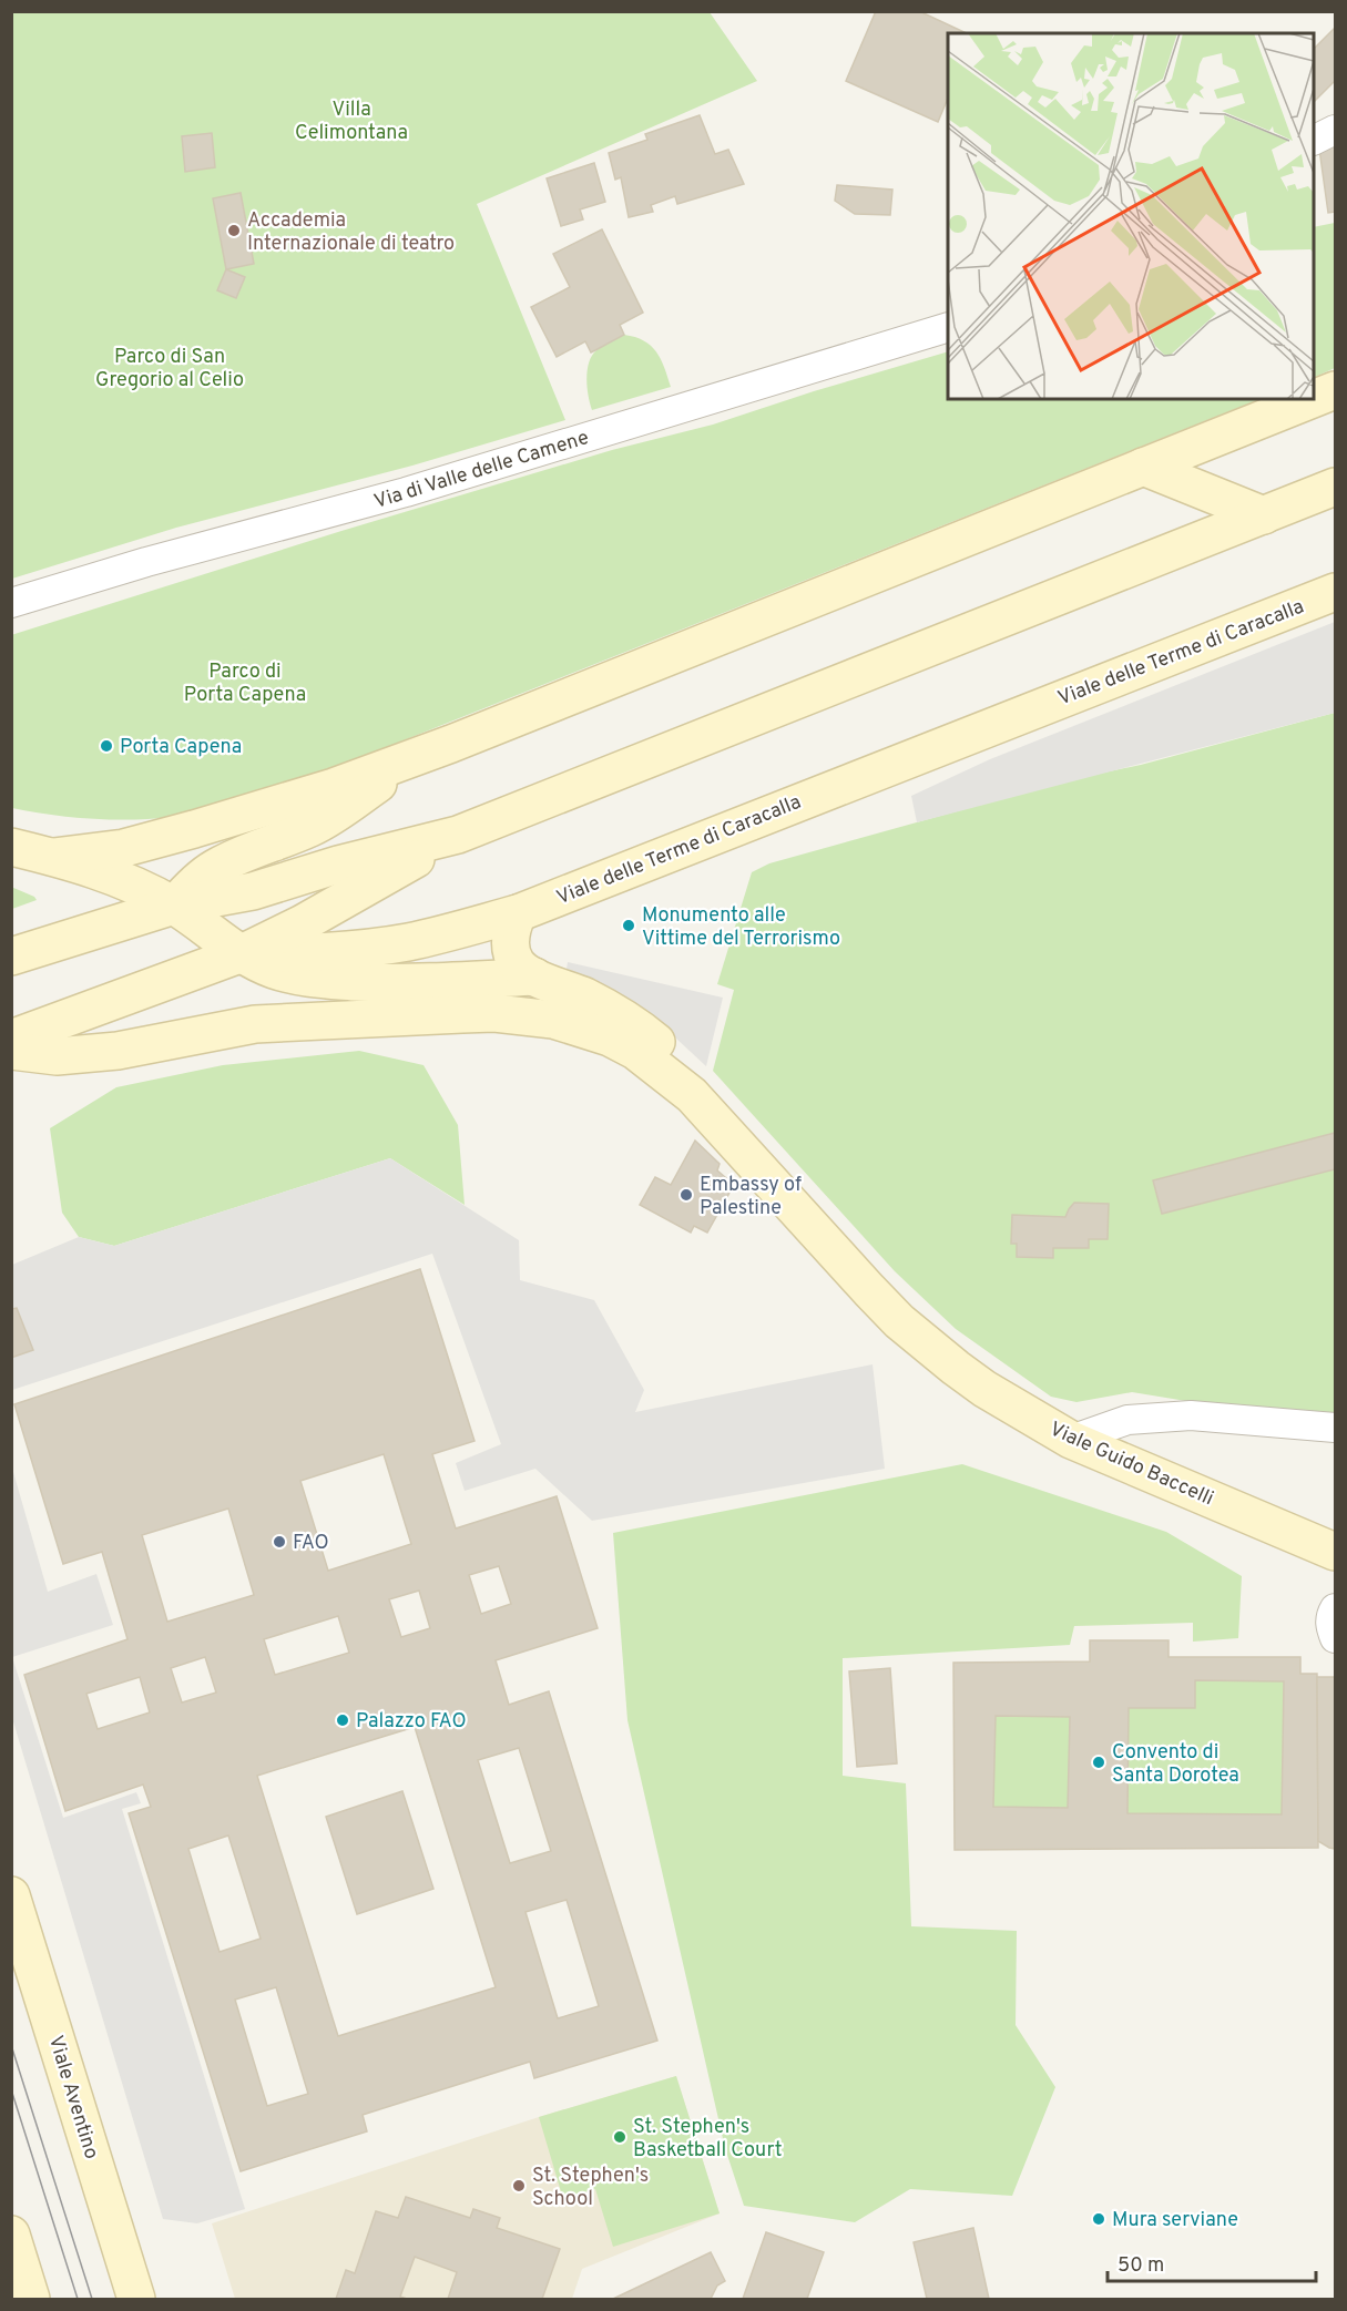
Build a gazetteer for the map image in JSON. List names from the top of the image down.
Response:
{
  "streets": {
    "main road": ["Viale delle Terme di Caracalla", "Viale Guido Baccelli", "Viale Aventino"],
    "street": ["Via di Valle delle Camene"]
  },
  "parks": ["Villa Celimontana", "Parco di San Gregorio al Celio", "Parco di Porta Capena"],
  "places": [
    "Accademia Internazionale di teatro",
    "Porta Capena",
    "Monumento alle Vittime del Terrorismo",
    "Embassy of Palestine",
    "FAO",
    "Palazzo FAO",
    "Convento di Santa Dorotea",
    "St. Stephen's Basketball Court",
    "St. Stephen's School",
    "Mura serviane"
  ],
  "scale_bar": "50 m"
}
